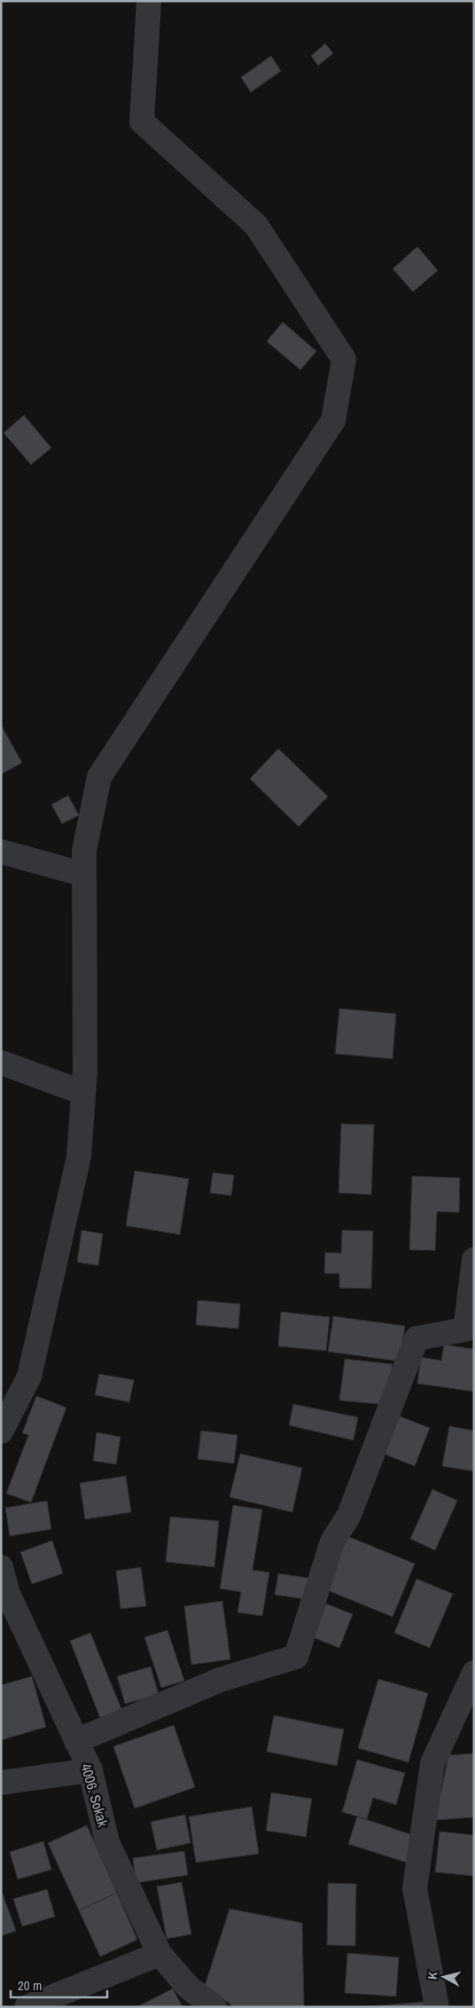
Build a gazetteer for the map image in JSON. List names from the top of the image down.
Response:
{
  "streets": {
    "street": ["4006. Sokak"]
  },
  "scale_bar": "20 m",
  "north": "left"
}
